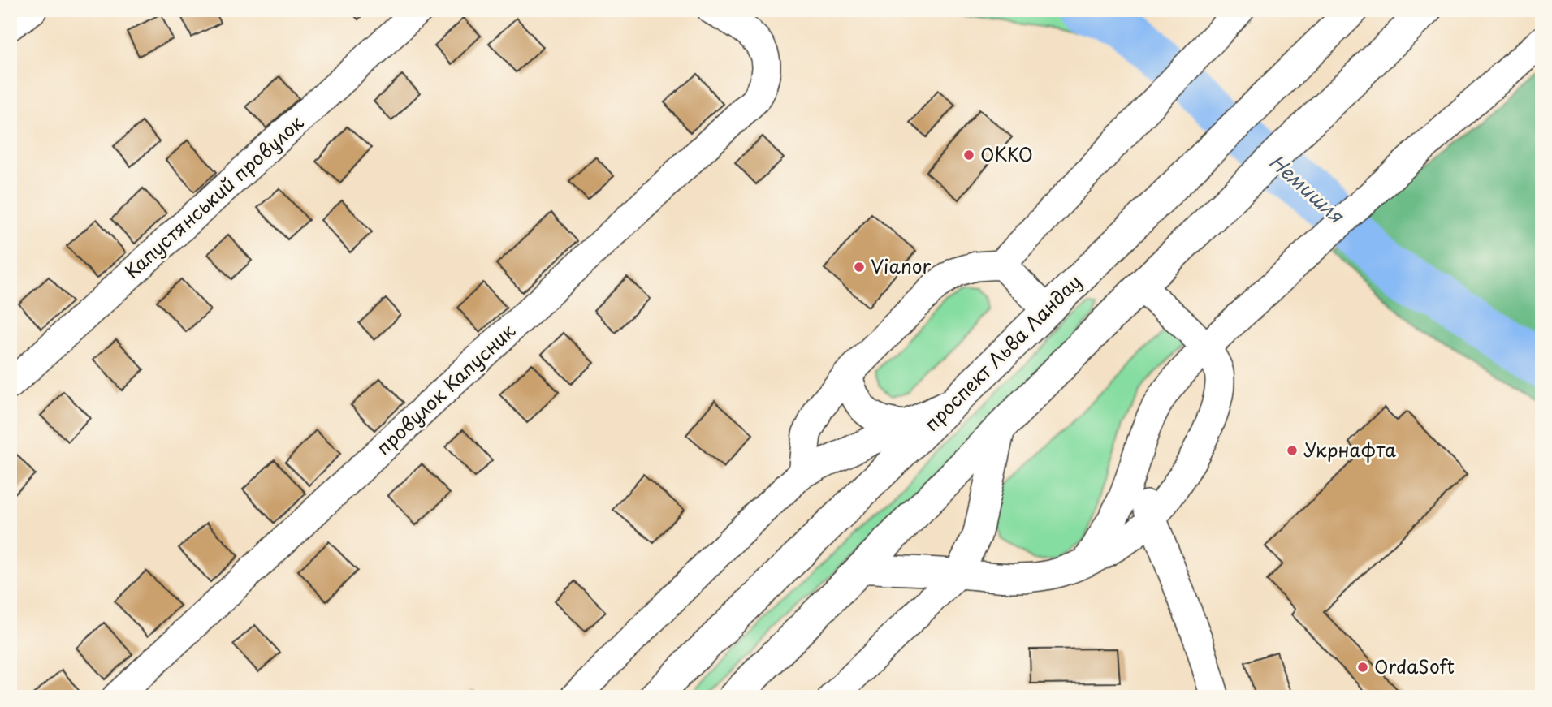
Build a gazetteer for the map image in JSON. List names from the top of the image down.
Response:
{
  "streets": {
    "main road": ["проспект Льва Ландау"],
    "street": ["Капустянський провулок", "провулок Капусник"]
  },
  "water": ["Немишля"],
  "places": [
    "ОККО",
    "Vianor",
    "Укрнафта",
    "OrdaSoft"
  ]
}
